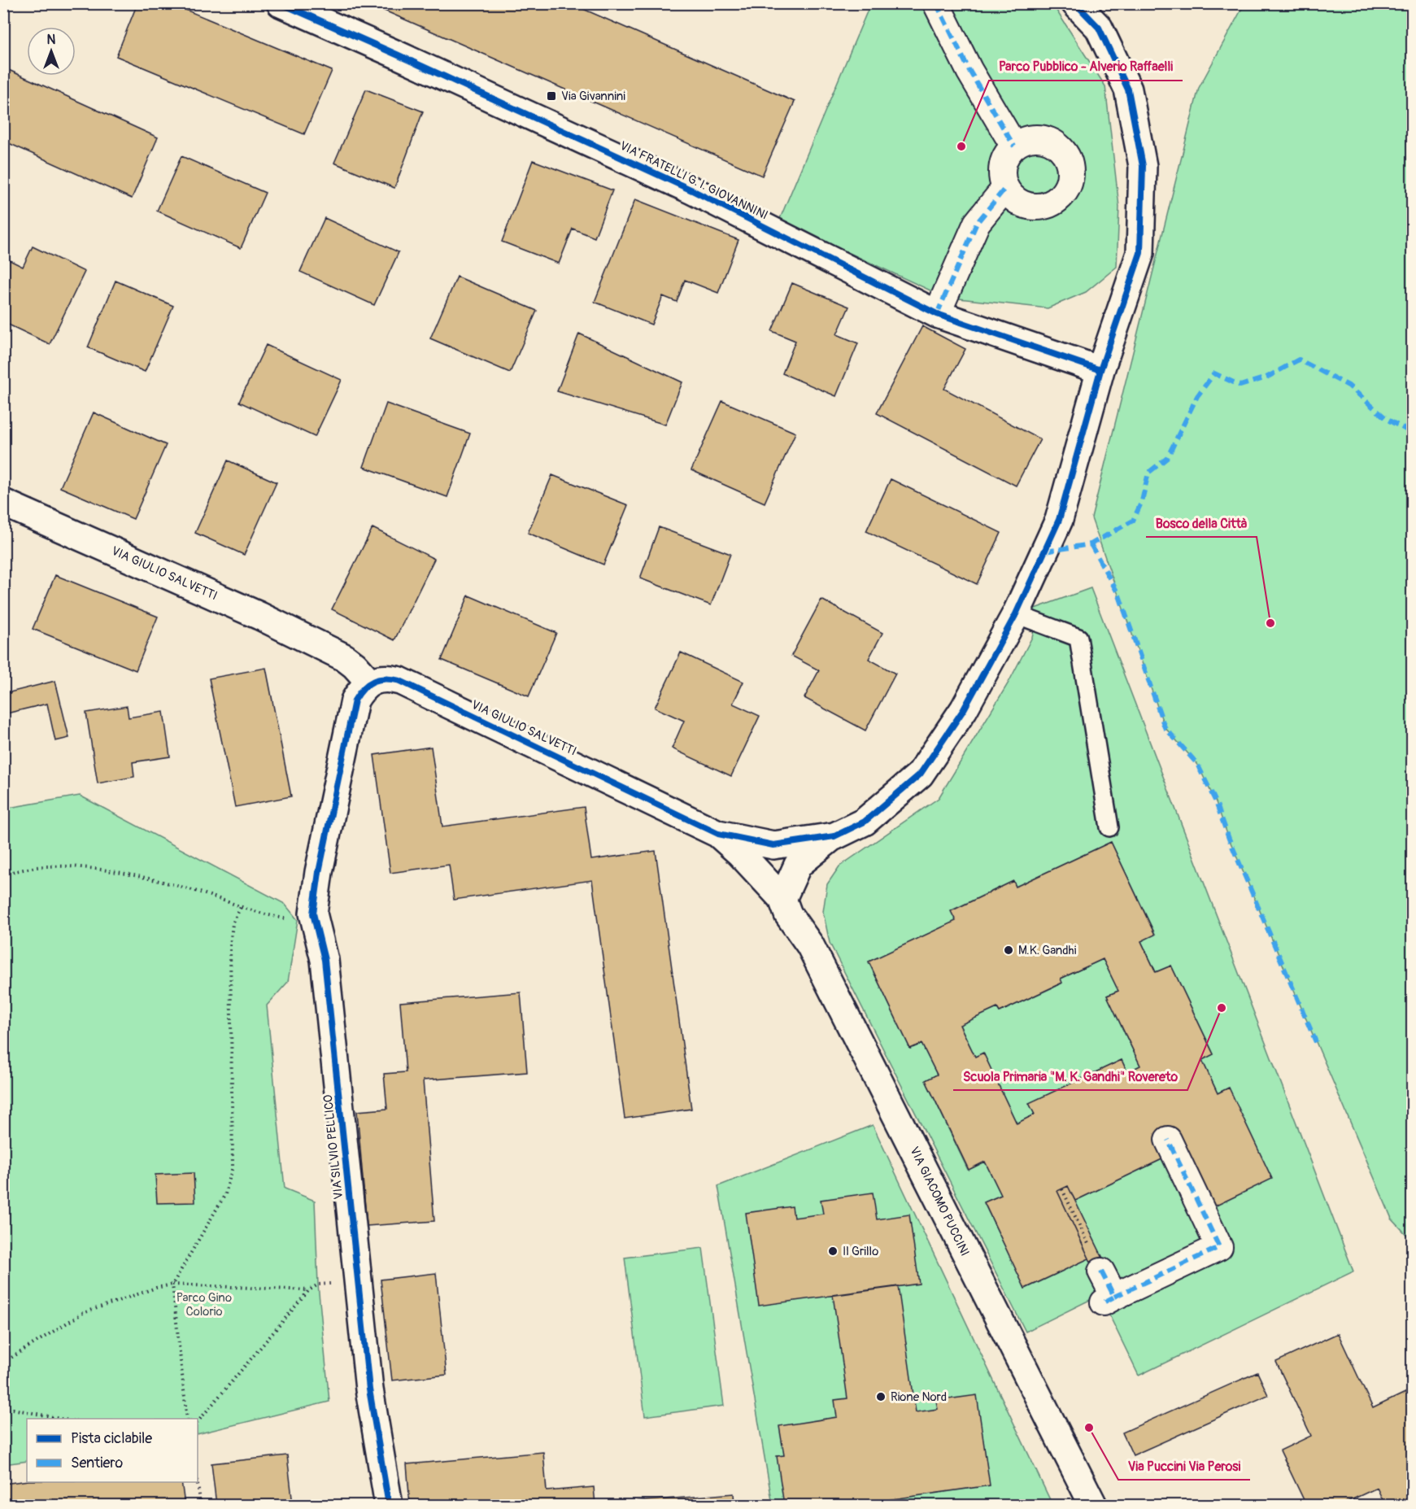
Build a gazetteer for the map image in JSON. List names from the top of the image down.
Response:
{
  "streets": {
    "street": [
      "VIA FRATELLI G. I. GIOVANNINI",
      "VIA GIULIO SALVETTI",
      "VIA SILVIO PELLICO",
      "VIA GIACOMO PUCCINI"
    ]
  },
  "crossings": [
    ["VIA GIULIO SALVETTI", "VIA SILVIO PELLICO"],
    ["VIA GIULIO SALVETTI", "VIA GIACOMO PUCCINI"]
  ],
  "parks": ["Parco Gino Colorio"],
  "places": {
    "transit": ["Via Givannini"],
    "other": [
      "Parco Pubblico - Alverio Raffaelli",
      "Bosco della Città",
      "M.K. Gandhi",
      "Scuola Primaria \"M. K. Gandhi\" Rovereto",
      "Il Grillo",
      "Rione Nord",
      "Via Puccini Via Perosi"
    ]
  },
  "legend": ["Pista ciclabile", "Sentiero"],
  "north": "top"
}
